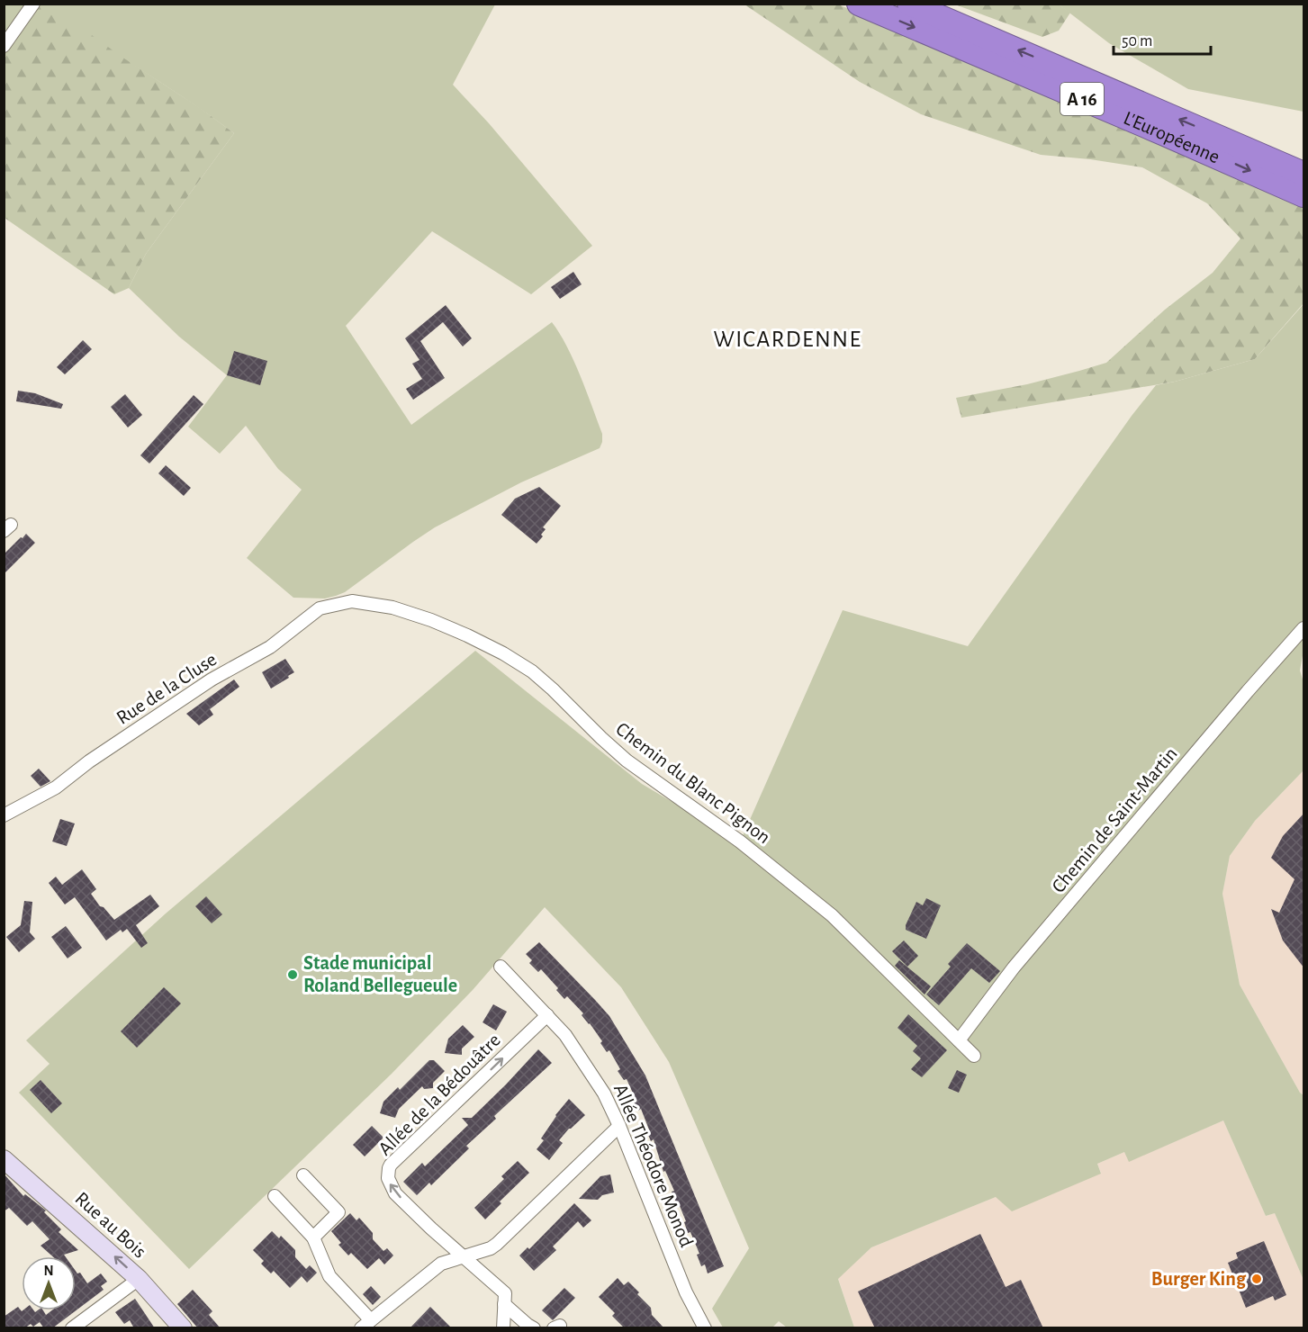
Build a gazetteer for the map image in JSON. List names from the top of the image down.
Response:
{
  "streets": {
    "highway": ["A 16", "L'Européenne"],
    "main road": ["Rue au Bois"],
    "street": [
      "Rue de la Cluse",
      "Chemin du Blanc Pignon",
      "Chemin de Saint-Martin",
      "Allée de la Bédouâtre",
      "Allée Théodore Monod"
    ]
  },
  "crossings": [
    ["Rue de la Cluse", "Chemin du Blanc Pignon"],
    ["Chemin du Blanc Pignon", "Chemin de Saint-Martin"],
    ["Allée de la Bédouâtre", "Allée Théodore Monod"]
  ],
  "one_way": ["Rue au Bois"],
  "districts": ["WICARDENNE"],
  "places": ["Stade municipal Roland Bellegueule", "Burger King"],
  "scale_bar": "50 m",
  "north": "top"
}
